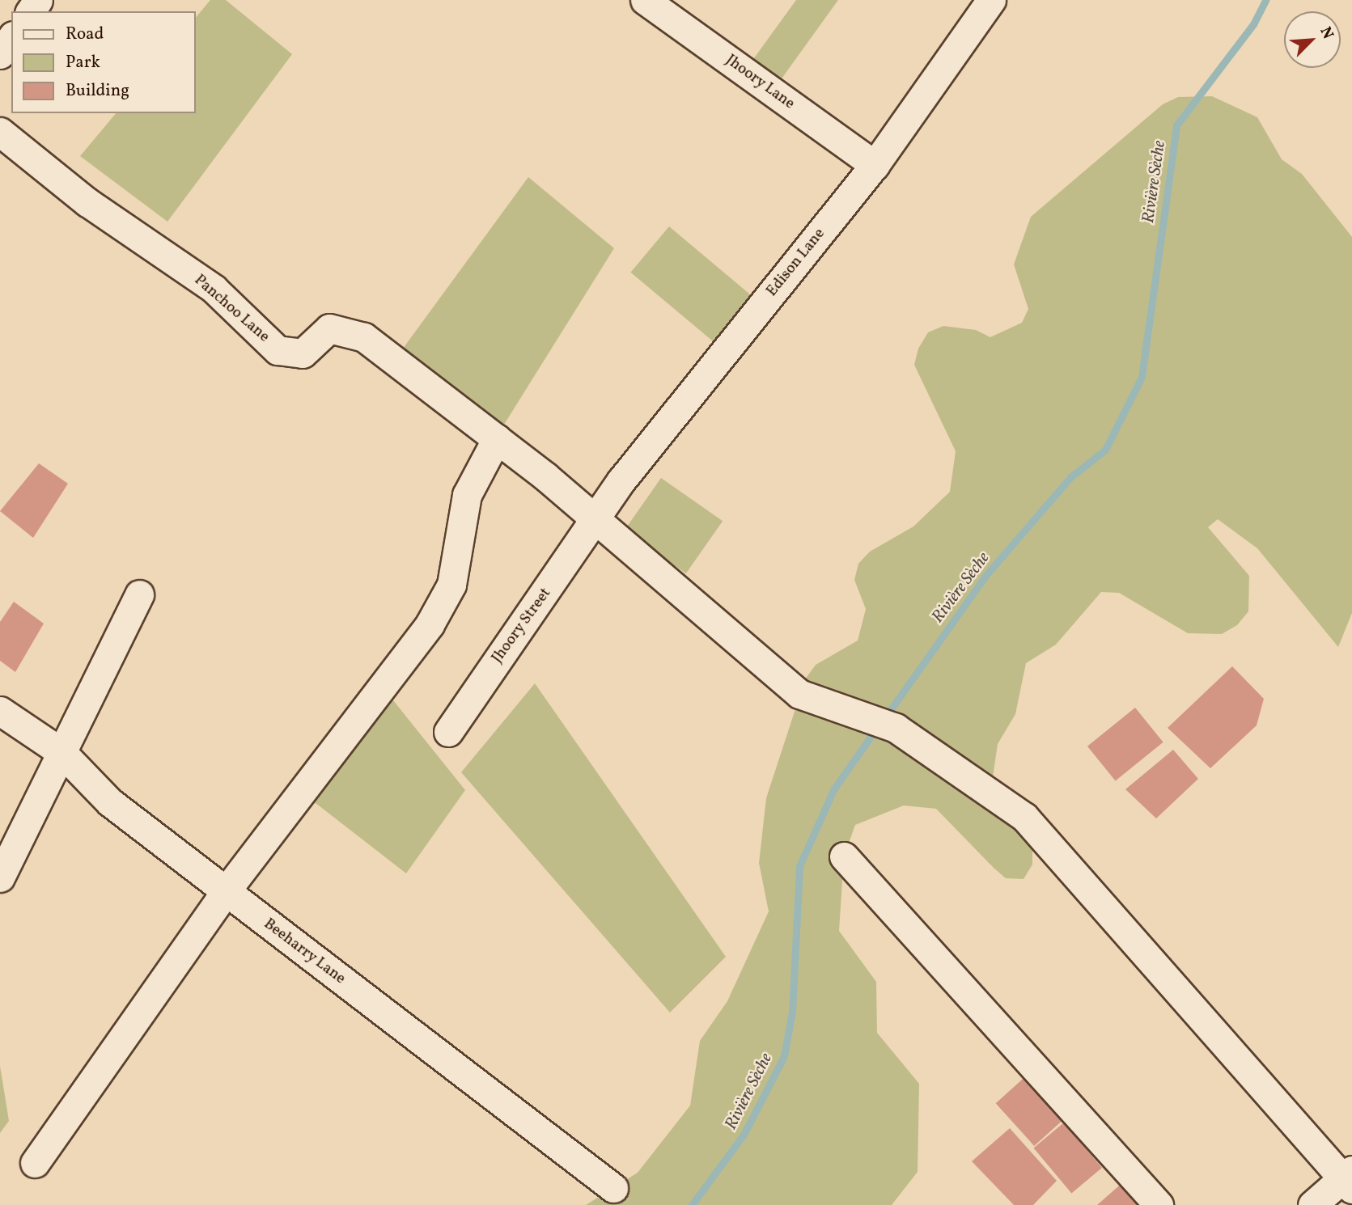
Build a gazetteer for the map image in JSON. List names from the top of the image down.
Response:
{
  "streets": {
    "street": [
      "Jhoory Lane",
      "Edison Lane",
      "Panchoo Lane",
      "Jhoory Street",
      "Beeharry Lane"
    ]
  },
  "crossings": [
    ["Jhoory Lane", "Edison Lane"],
    ["Edison Lane", "Jhoory Street"]
  ],
  "water": ["Rivière Sèche"],
  "legend": ["Road", "Park", "Building"],
  "north": "top right"
}
